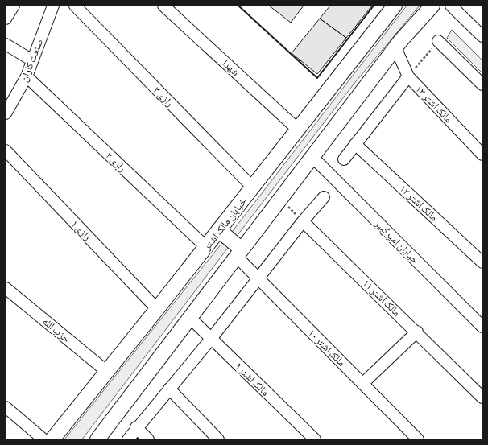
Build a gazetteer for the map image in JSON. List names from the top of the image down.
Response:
{
  "streets": {
    "main road": ["خیابان مالک اشتر"],
    "street": [
      "صنعت کاران",
      "شهدا",
      "رازی ۳",
      "مالک اشتر ۱۳",
      "رازی ۲",
      "مالک اشتر ۱۲",
      "رازی ۱",
      "خیابان امیرکبیر",
      "مالک اشتر ۱۱",
      "حزب الله",
      "مالک اشتر ۱۰",
      "مالک اشتر ۹"
    ]
  },
  "crossings": [
    ["صنعت کاران", "رازی ۲"],
    ["شهدا", "خیابان مالک اشتر"],
    ["رازی ۳", "خیابان مالک اشتر"],
    ["رازی ۲", "خیابان مالک اشتر"],
    ["خیابان مالک اشتر", "رازی ۱"],
    ["خیابان مالک اشتر", "حزب الله"]
  ]
}
